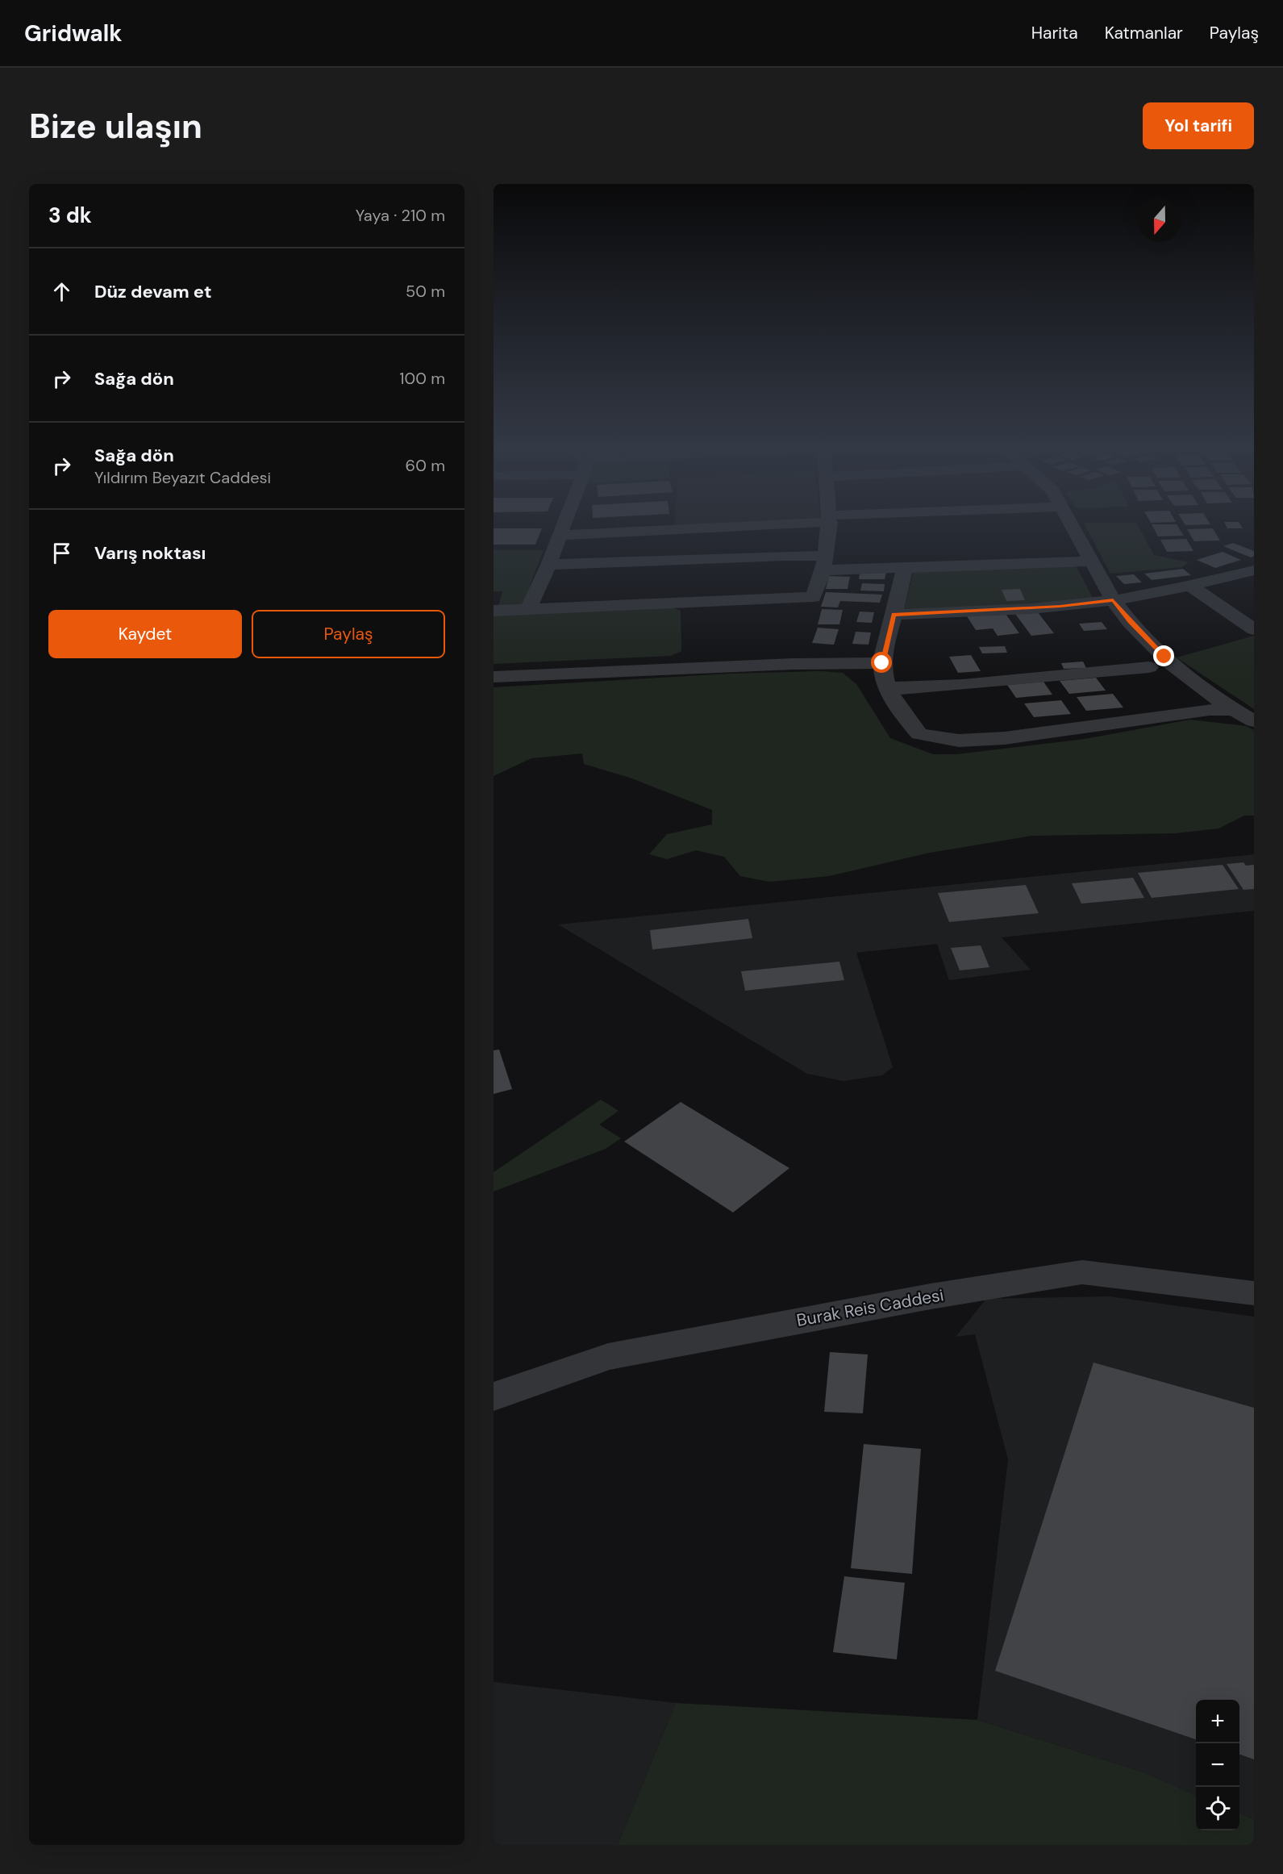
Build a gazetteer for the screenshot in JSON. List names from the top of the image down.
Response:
{
  "streets": {
    "street": ["Burak Reis Caddesi"]
  },
  "north": "bottom",
  "page": {
    "header": "Gridwalk",
    "nav": ["Harita", "Katmanlar", "Paylaş"],
    "buttons": [
      "Yol tarifi",
      ["Kaydet", "Paylaş"]
    ],
    "title": "Bize ulaşın",
    "heading": ["3 dk", "Yaya · 210 m"],
    "list": [
      ["Düz devam et", "50 m"],
      ["Sağa dön", "100 m"],
      ["Sağa dön", "Yıldırım Beyazıt Caddesi", "60 m"],
      "Varış noktası"
    ],
    "map_buttons": ["+", "−"]
  }
}
